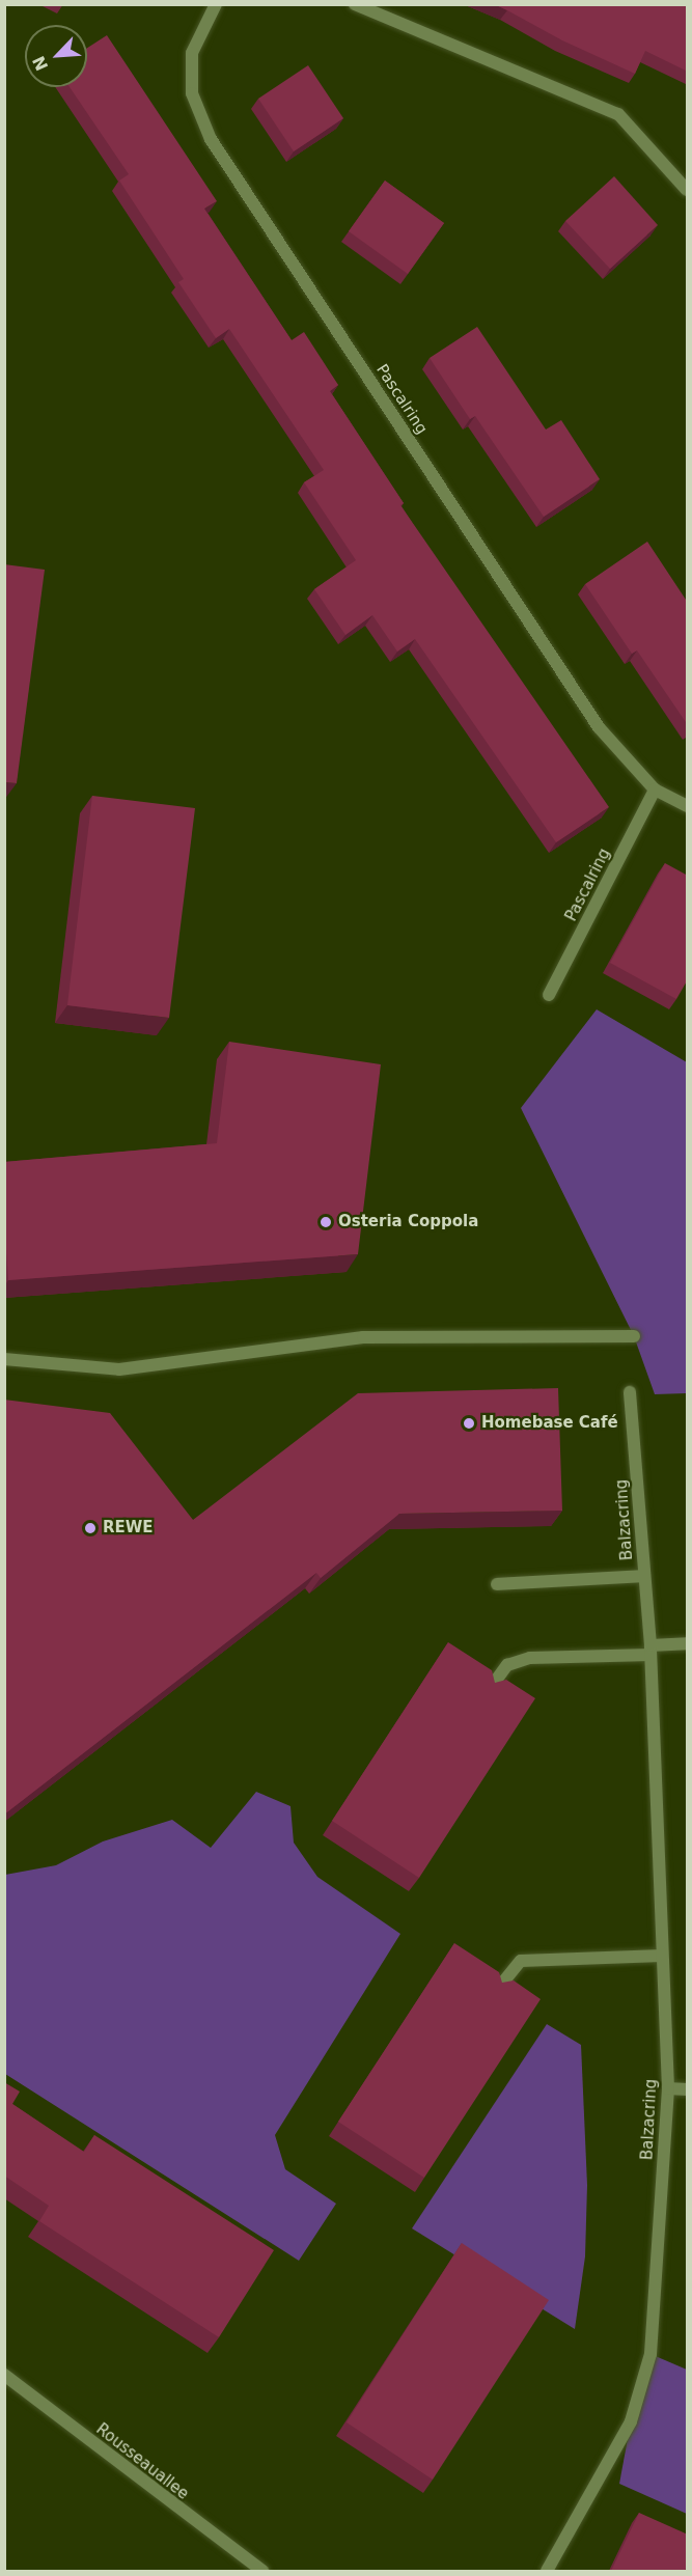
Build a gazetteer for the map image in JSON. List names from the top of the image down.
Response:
{
  "streets": {
    "street": ["Pascalring", "Balzacring", "Rousseauallee"]
  },
  "places": ["Osteria Coppola", "Homebase Café", "REWE"],
  "north": "bottom left"
}
